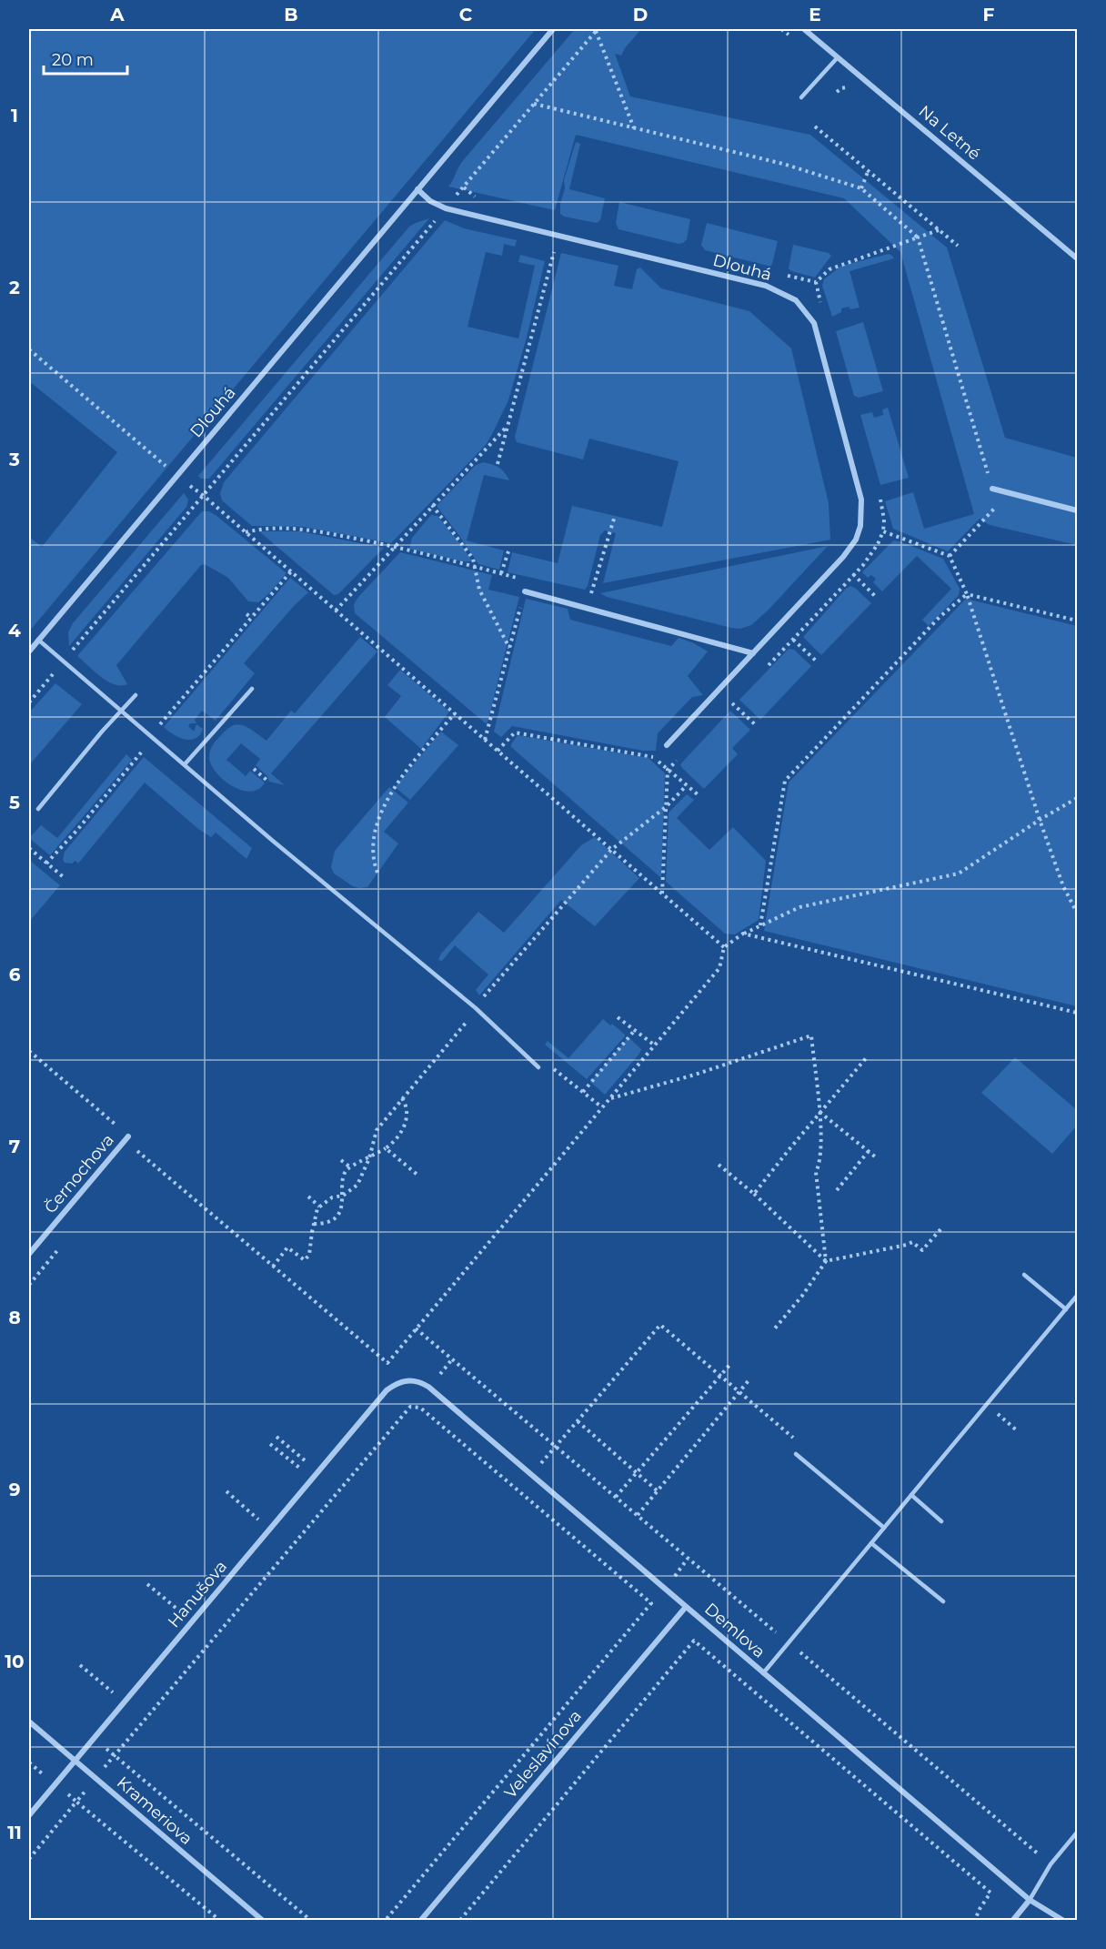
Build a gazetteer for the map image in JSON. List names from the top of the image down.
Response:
{
  "streets": {
    "street": [
      "Na Letné",
      "Dlouhá",
      "Černochova",
      "Hanušova",
      "Demlova",
      "Veleslavínova",
      "Krameriova"
    ]
  },
  "crossings": [
    ["Hanušova", "Demlova"],
    ["Hanušova", "Krameriova"],
    ["Demlova", "Veleslavínova"]
  ],
  "scale_bar": "20 m",
  "grid": {
    "columns": [
      "A",
      "B",
      "C",
      "D",
      "E",
      "F"
    ],
    "rows": [
      "1",
      "2",
      "3",
      "4",
      "5",
      "6",
      "7",
      "8",
      "9",
      "10",
      "11"
    ]
  }
}
